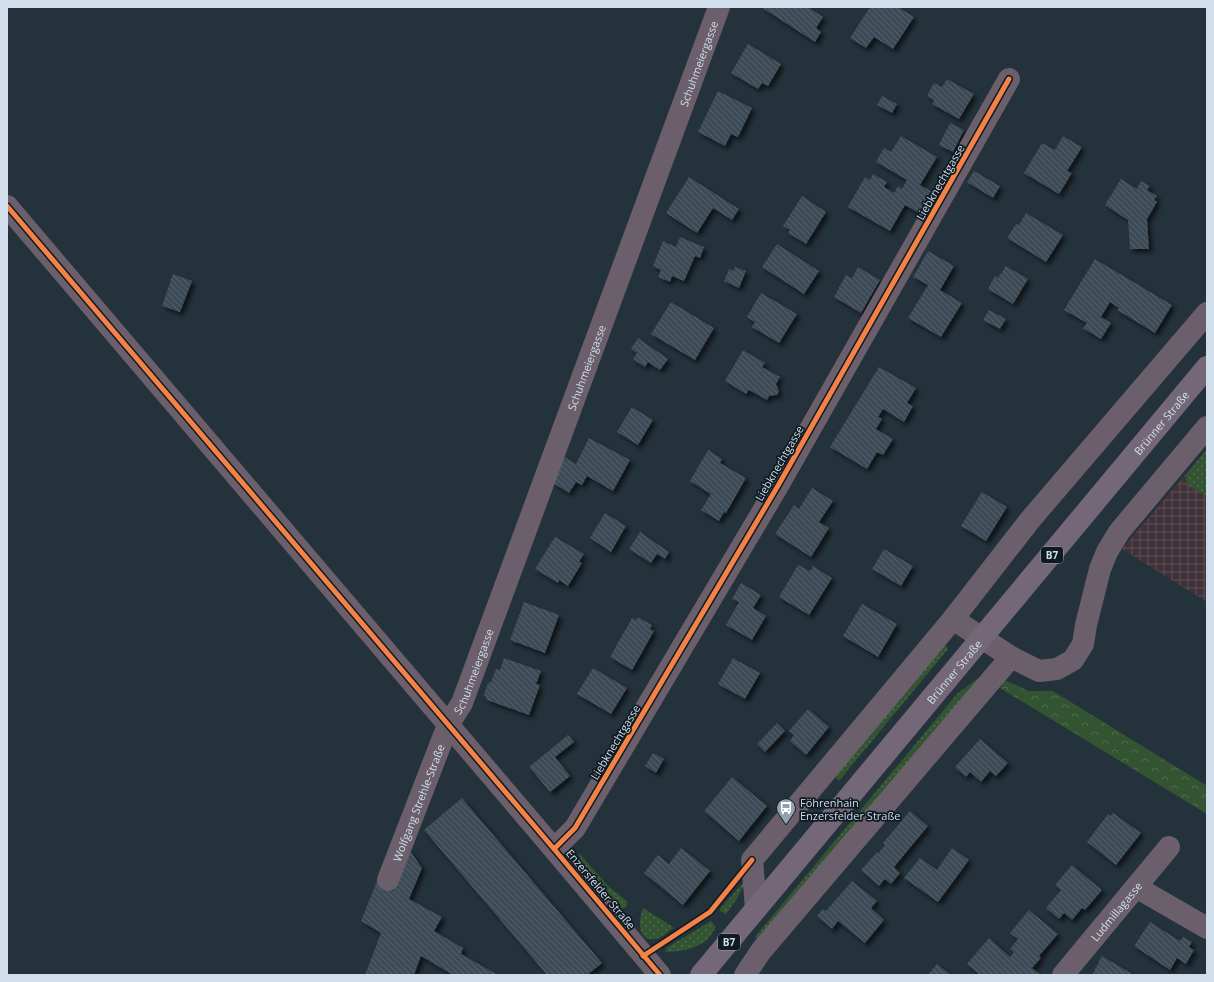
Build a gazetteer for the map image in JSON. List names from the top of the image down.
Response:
{
  "streets": {
    "main road": ["Brünner Straße", "B7"],
    "street": [
      "Schuhmeiergasse",
      "Liebknechtgasse",
      "Wolfgang Strehle-Straße",
      "Enzersfelder Straße",
      "Ludmillagasse"
    ]
  },
  "crossings": [
    ["Schuhmeiergasse", "Wolfgang Strehle-Straße"],
    ["Schuhmeiergasse", "Enzersfelder Straße"],
    ["Liebknechtgasse", "Enzersfelder Straße"],
    ["Wolfgang Strehle-Straße", "Enzersfelder Straße"]
  ],
  "places": {
    "bus stop": ["Föhrenhain Enzersfelder Straße"]
  }
}
